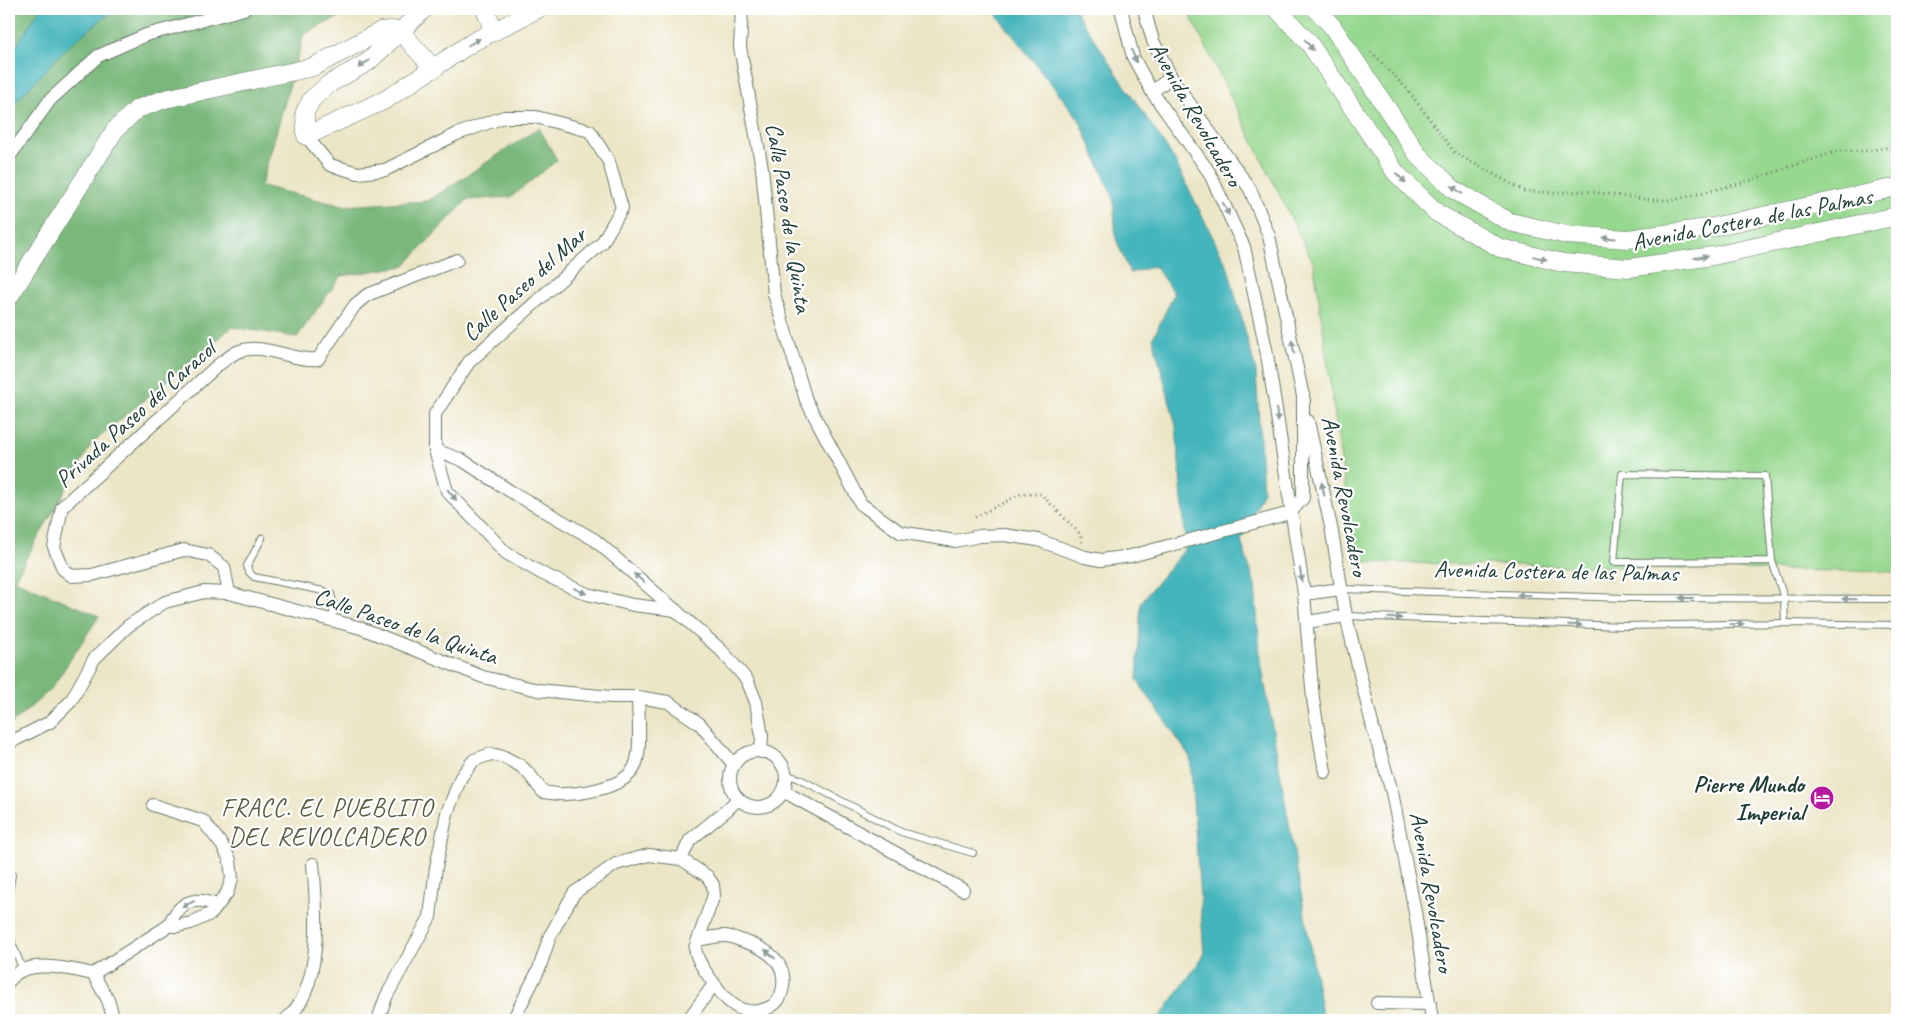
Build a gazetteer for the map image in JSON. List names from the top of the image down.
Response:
{
  "streets": {
    "main road": ["Avenida Costera de las Palmas"],
    "street": [
      "Avenida Revolcadero",
      "Calle Paseo de la Quinta",
      "Calle Paseo del Mar",
      "Privada Paseo del Caracol"
    ]
  },
  "crossings": [
    ["Avenida Revolcadero", "Calle Paseo de la Quinta"],
    ["Avenida Revolcadero", "Avenida Costera de las Palmas"],
    ["Calle Paseo de la Quinta", "Privada Paseo del Caracol"]
  ],
  "districts": ["FRACC. EL PUEBLITO DEL REVOLCADERO"],
  "places": {
    "hotel": ["Pierre Mundo Imperial"]
  }
}
